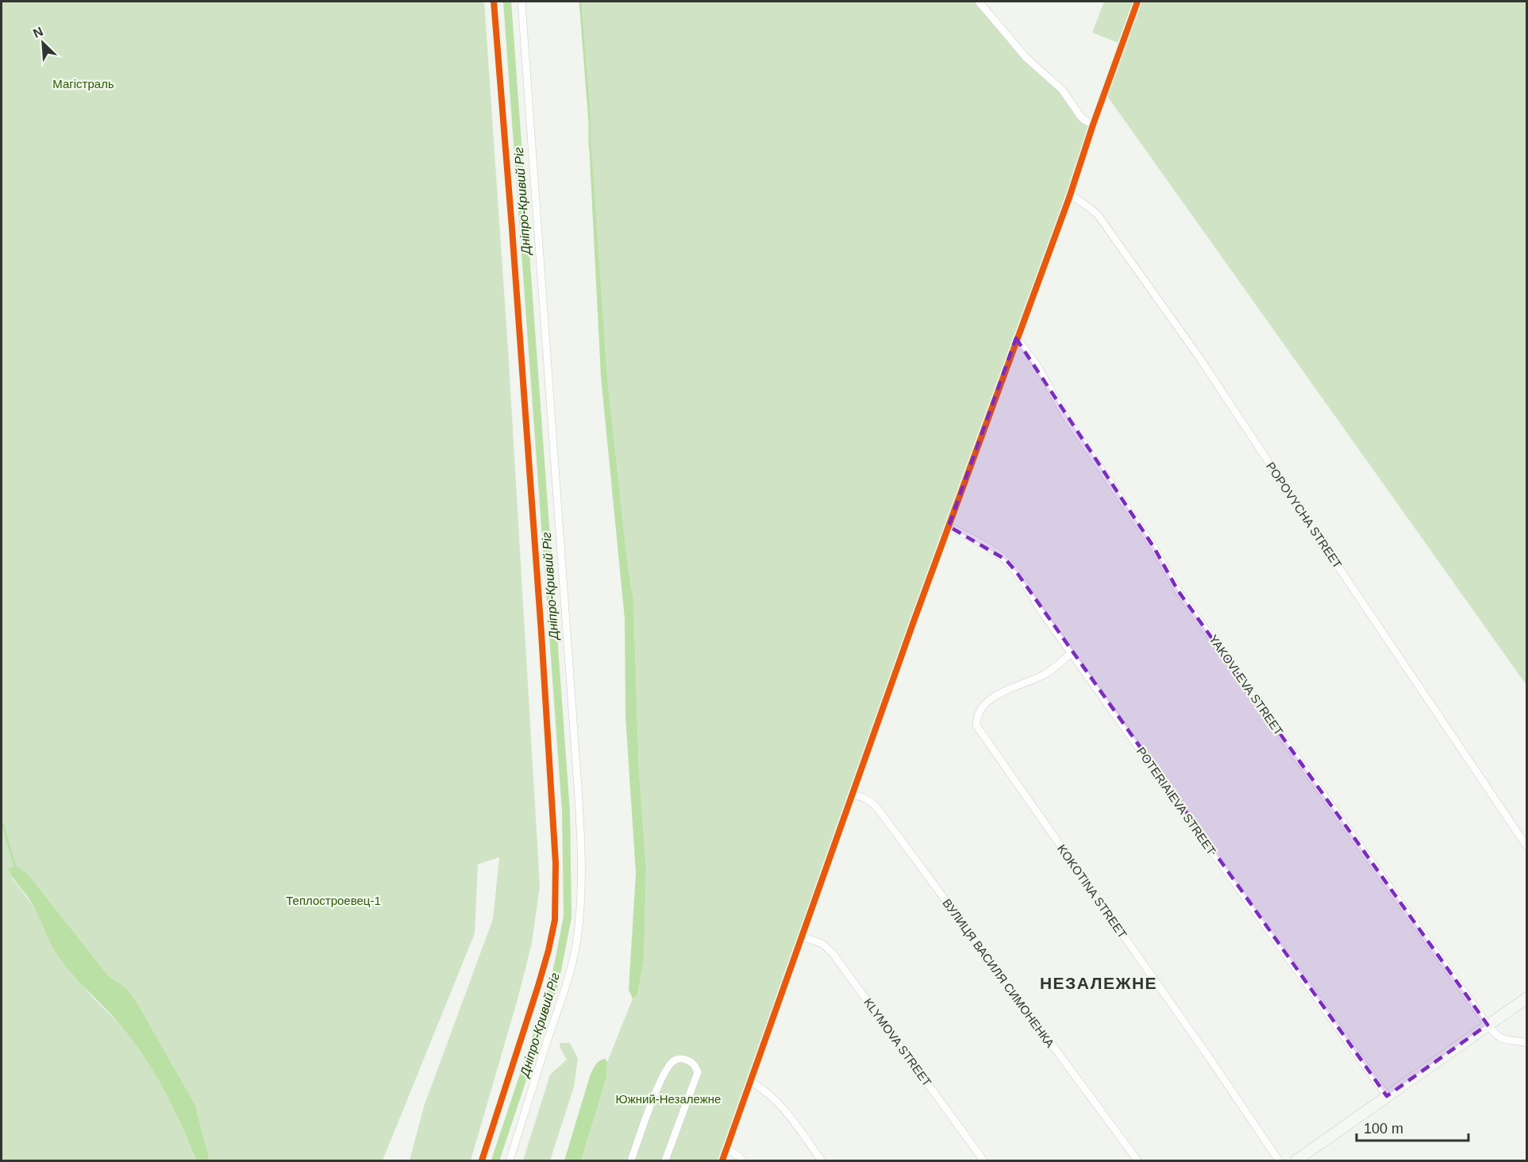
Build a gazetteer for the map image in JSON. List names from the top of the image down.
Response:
{
  "streets": {
    "street": [
      "POPOVYCHA STREET",
      "YAKOVLEVA STREET",
      "POTERIAIEVA STREET",
      "KOKOTINA STREET",
      "ВУЛИЦЯ ВАСИЛЯ СИМОНЕНКА",
      "KLYMOVA STREET"
    ]
  },
  "crossings": [
    ["POTERIAIEVA STREET", "KOKOTINA STREET"]
  ],
  "districts": ["НЕЗАЛЕЖНЕ"],
  "water": ["Дніпро-Кривий Ріг"],
  "parks": ["Магістраль", "Теплостроевец-1", "Южний-Незалежне"],
  "scale_bar": "100 m",
  "north": "top left"
}
